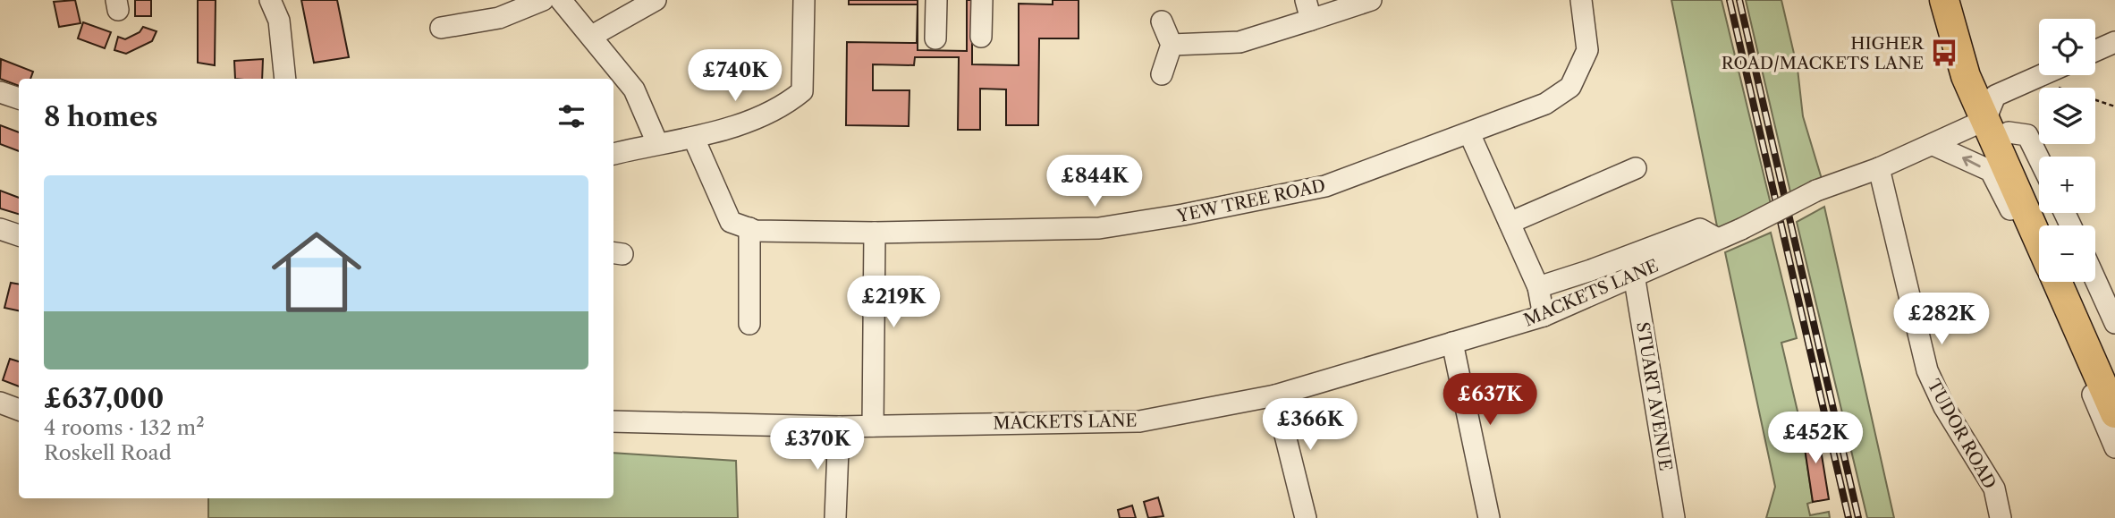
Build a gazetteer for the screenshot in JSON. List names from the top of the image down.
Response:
{
  "streets": {
    "street": [
      "YEW TREE ROAD",
      "MACKETS LANE",
      "STUART AVENUE",
      "TUDOR ROAD"
    ]
  },
  "crossings": [
    ["MACKETS LANE", "STUART AVENUE"],
    ["MACKETS LANE", "TUDOR ROAD"]
  ],
  "places": {
    "bus stop": ["HIGHER ROAD/MACKETS LANE"]
  },
  "page": {
    "map_buttons": ["+", "−"],
    "price": [
      "£740K",
      "£844K",
      "£219K",
      "£282K",
      "£637K",
      "£366K",
      "£452K",
      "£370K"
    ],
    "heading": "8 homes",
    "list": [
      {
        "name": "£637,000",
        "note": "4 rooms · 132 m² · Roskell Road"
      }
    ]
  }
}
